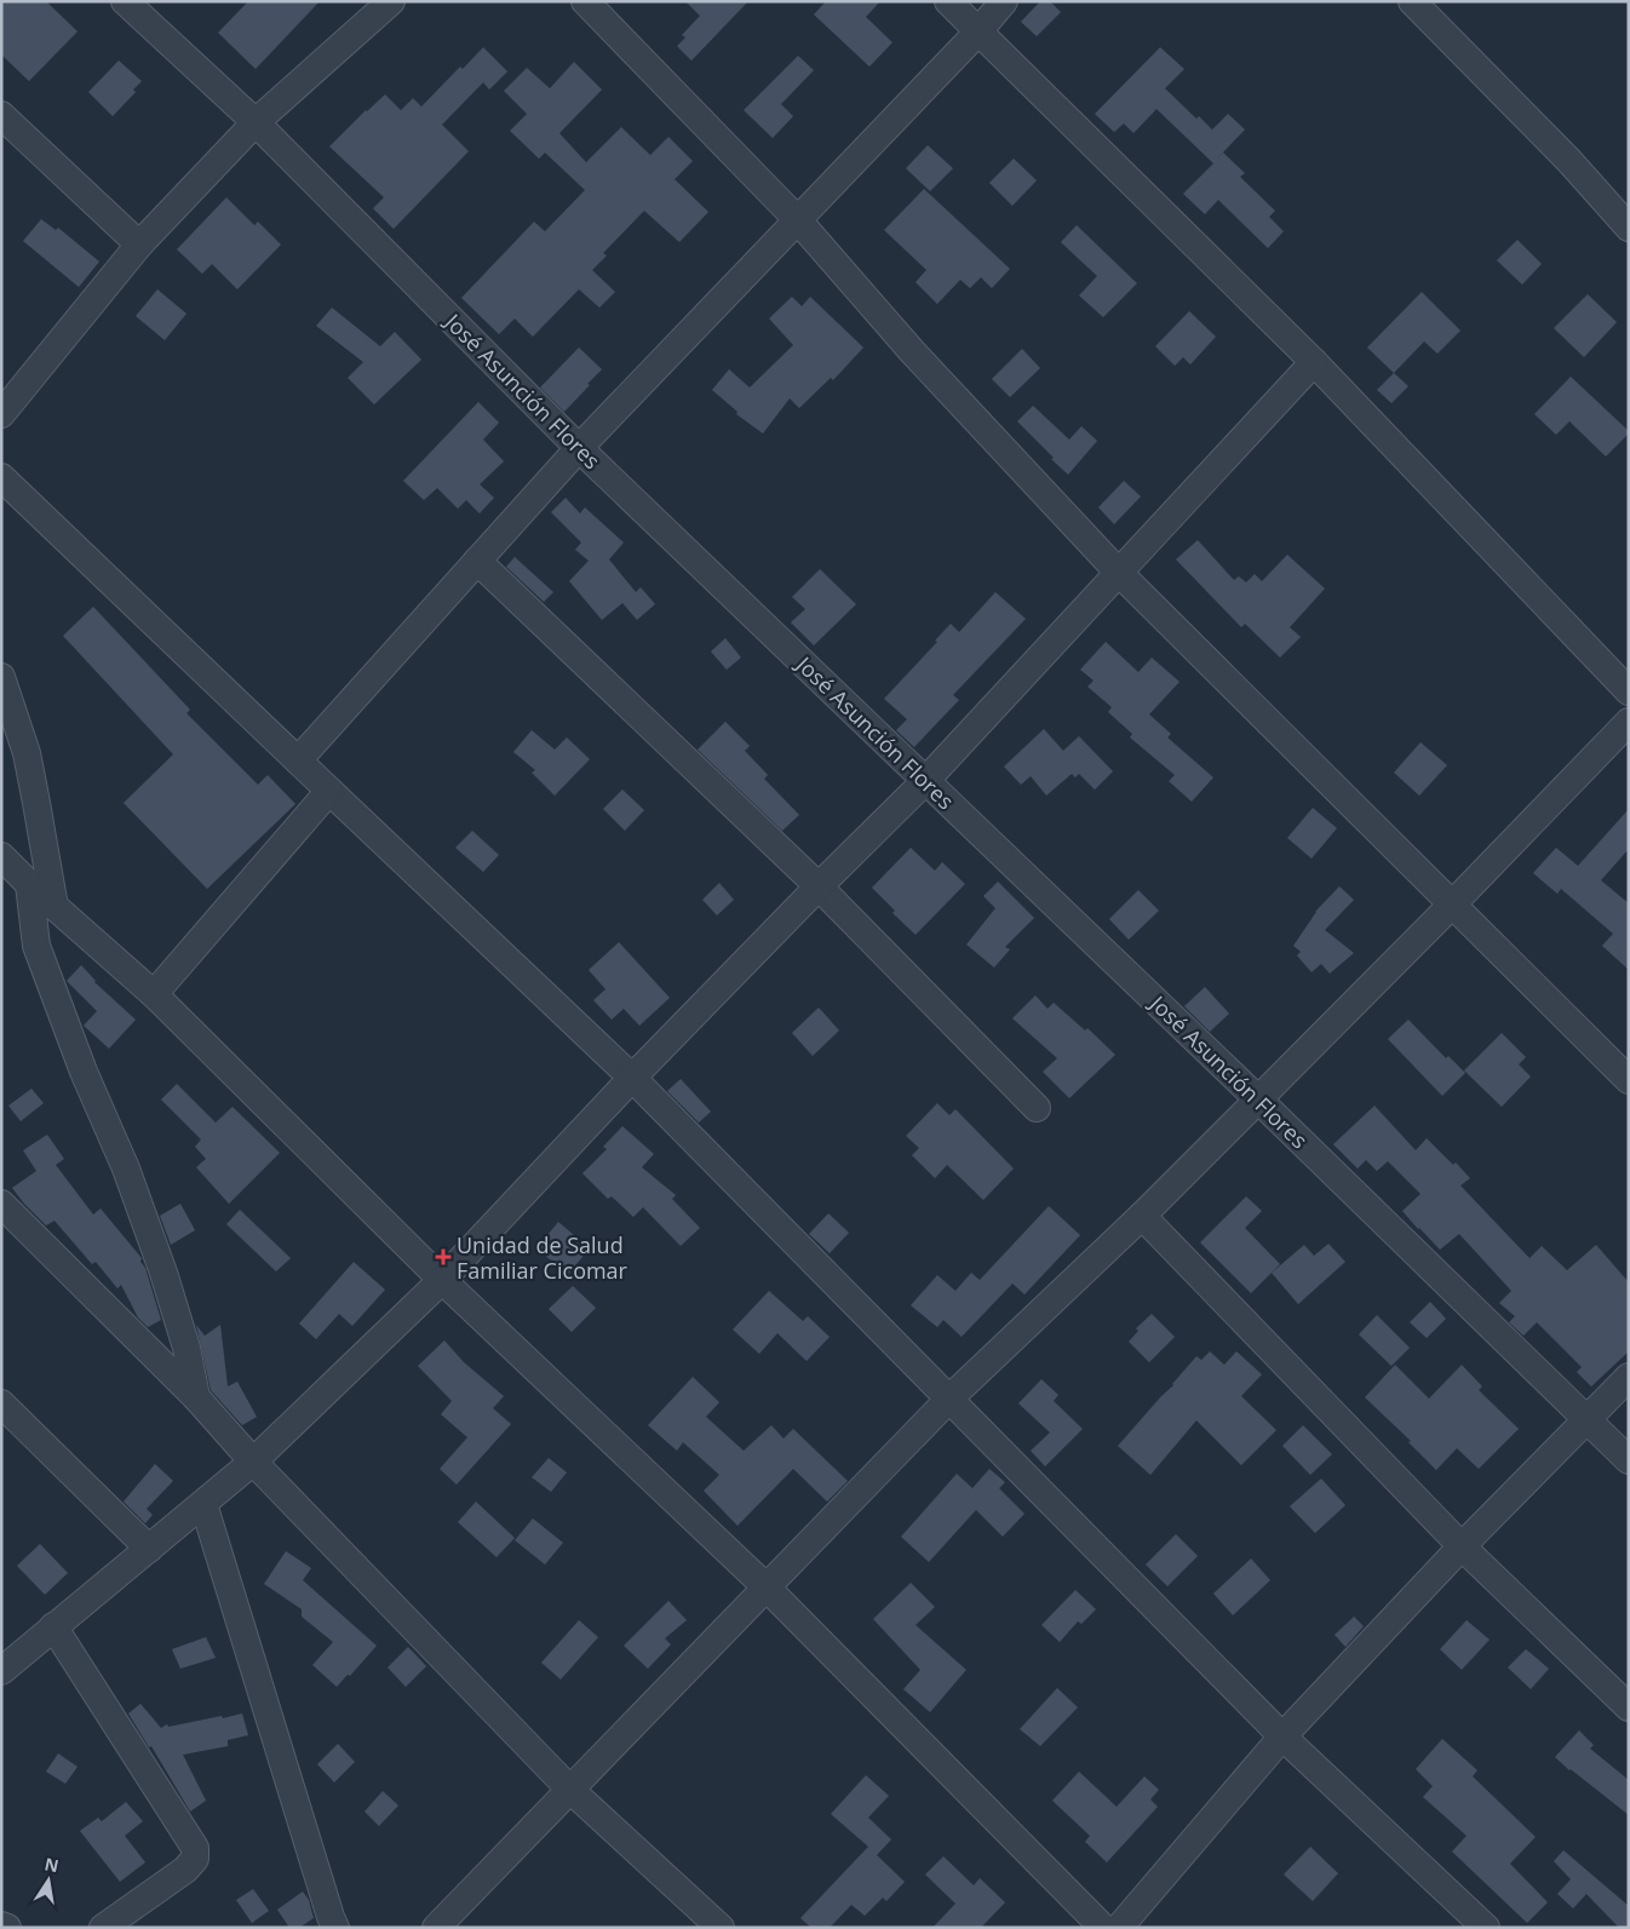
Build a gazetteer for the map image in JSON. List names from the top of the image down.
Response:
{
  "streets": {
    "street": ["José Asunción Flores"]
  },
  "places": {
    "health": ["Unidad de Salud Familiar Cicomar"]
  },
  "north": "top"
}
